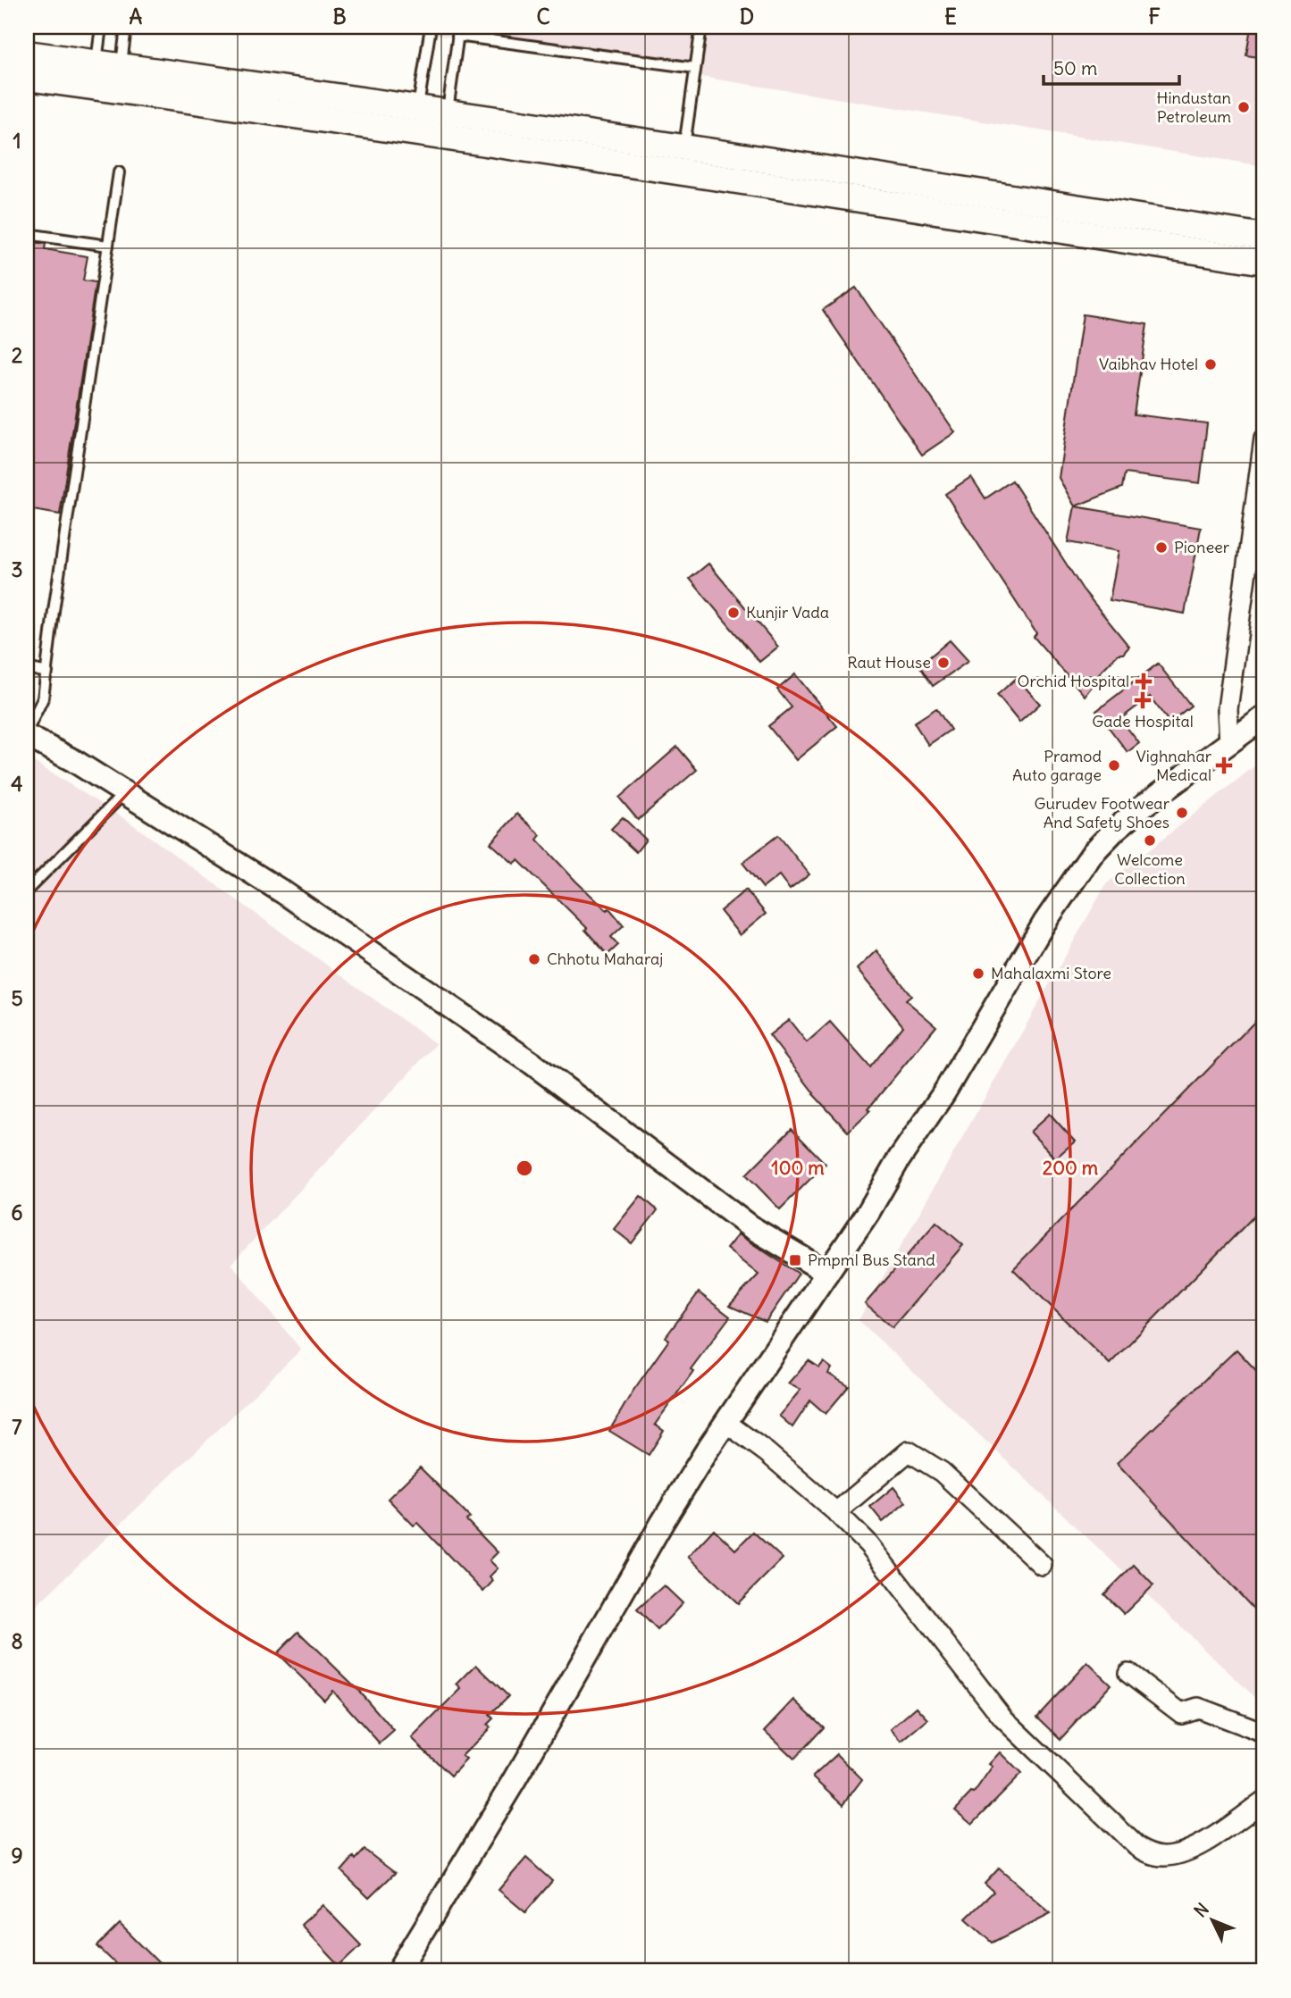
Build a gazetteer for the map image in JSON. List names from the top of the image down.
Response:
{
  "places": {
    "other": [
      "Hindustan Petroleum",
      "Vaibhav Hotel",
      "Pioneer",
      "Kunjir Vada",
      "Raut House",
      "Pramod Auto garage",
      "Gurudev Footwear And Safety Shoes",
      "Welcome Collection",
      "Chhotu Maharaj",
      "Mahalaxmi Store"
    ],
    "health": ["Orchid Hospital", "Gade Hospital", "Vighnahar Medical"],
    "transit": ["Pmpml Bus Stand"]
  },
  "scale_bar": "50 m",
  "north": "top left",
  "grid": {
    "columns": [
      "A",
      "B",
      "C",
      "D",
      "E",
      "F"
    ],
    "rows": [
      "1",
      "2",
      "3",
      "4",
      "5",
      "6",
      "7",
      "8",
      "9"
    ]
  },
  "rings": ["100 m", "200 m"]
}
